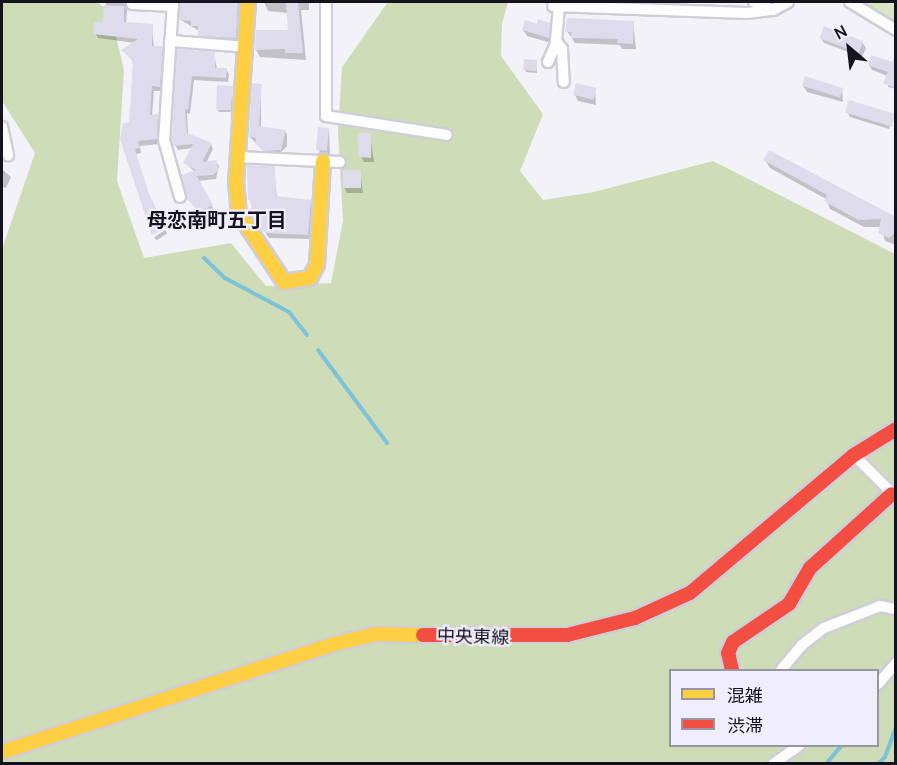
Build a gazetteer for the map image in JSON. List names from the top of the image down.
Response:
{
  "streets": {
    "street": ["中央東線"]
  },
  "districts": ["母恋南町五丁目"],
  "legend": ["混雑", "渋滞"],
  "north": "top left"
}
